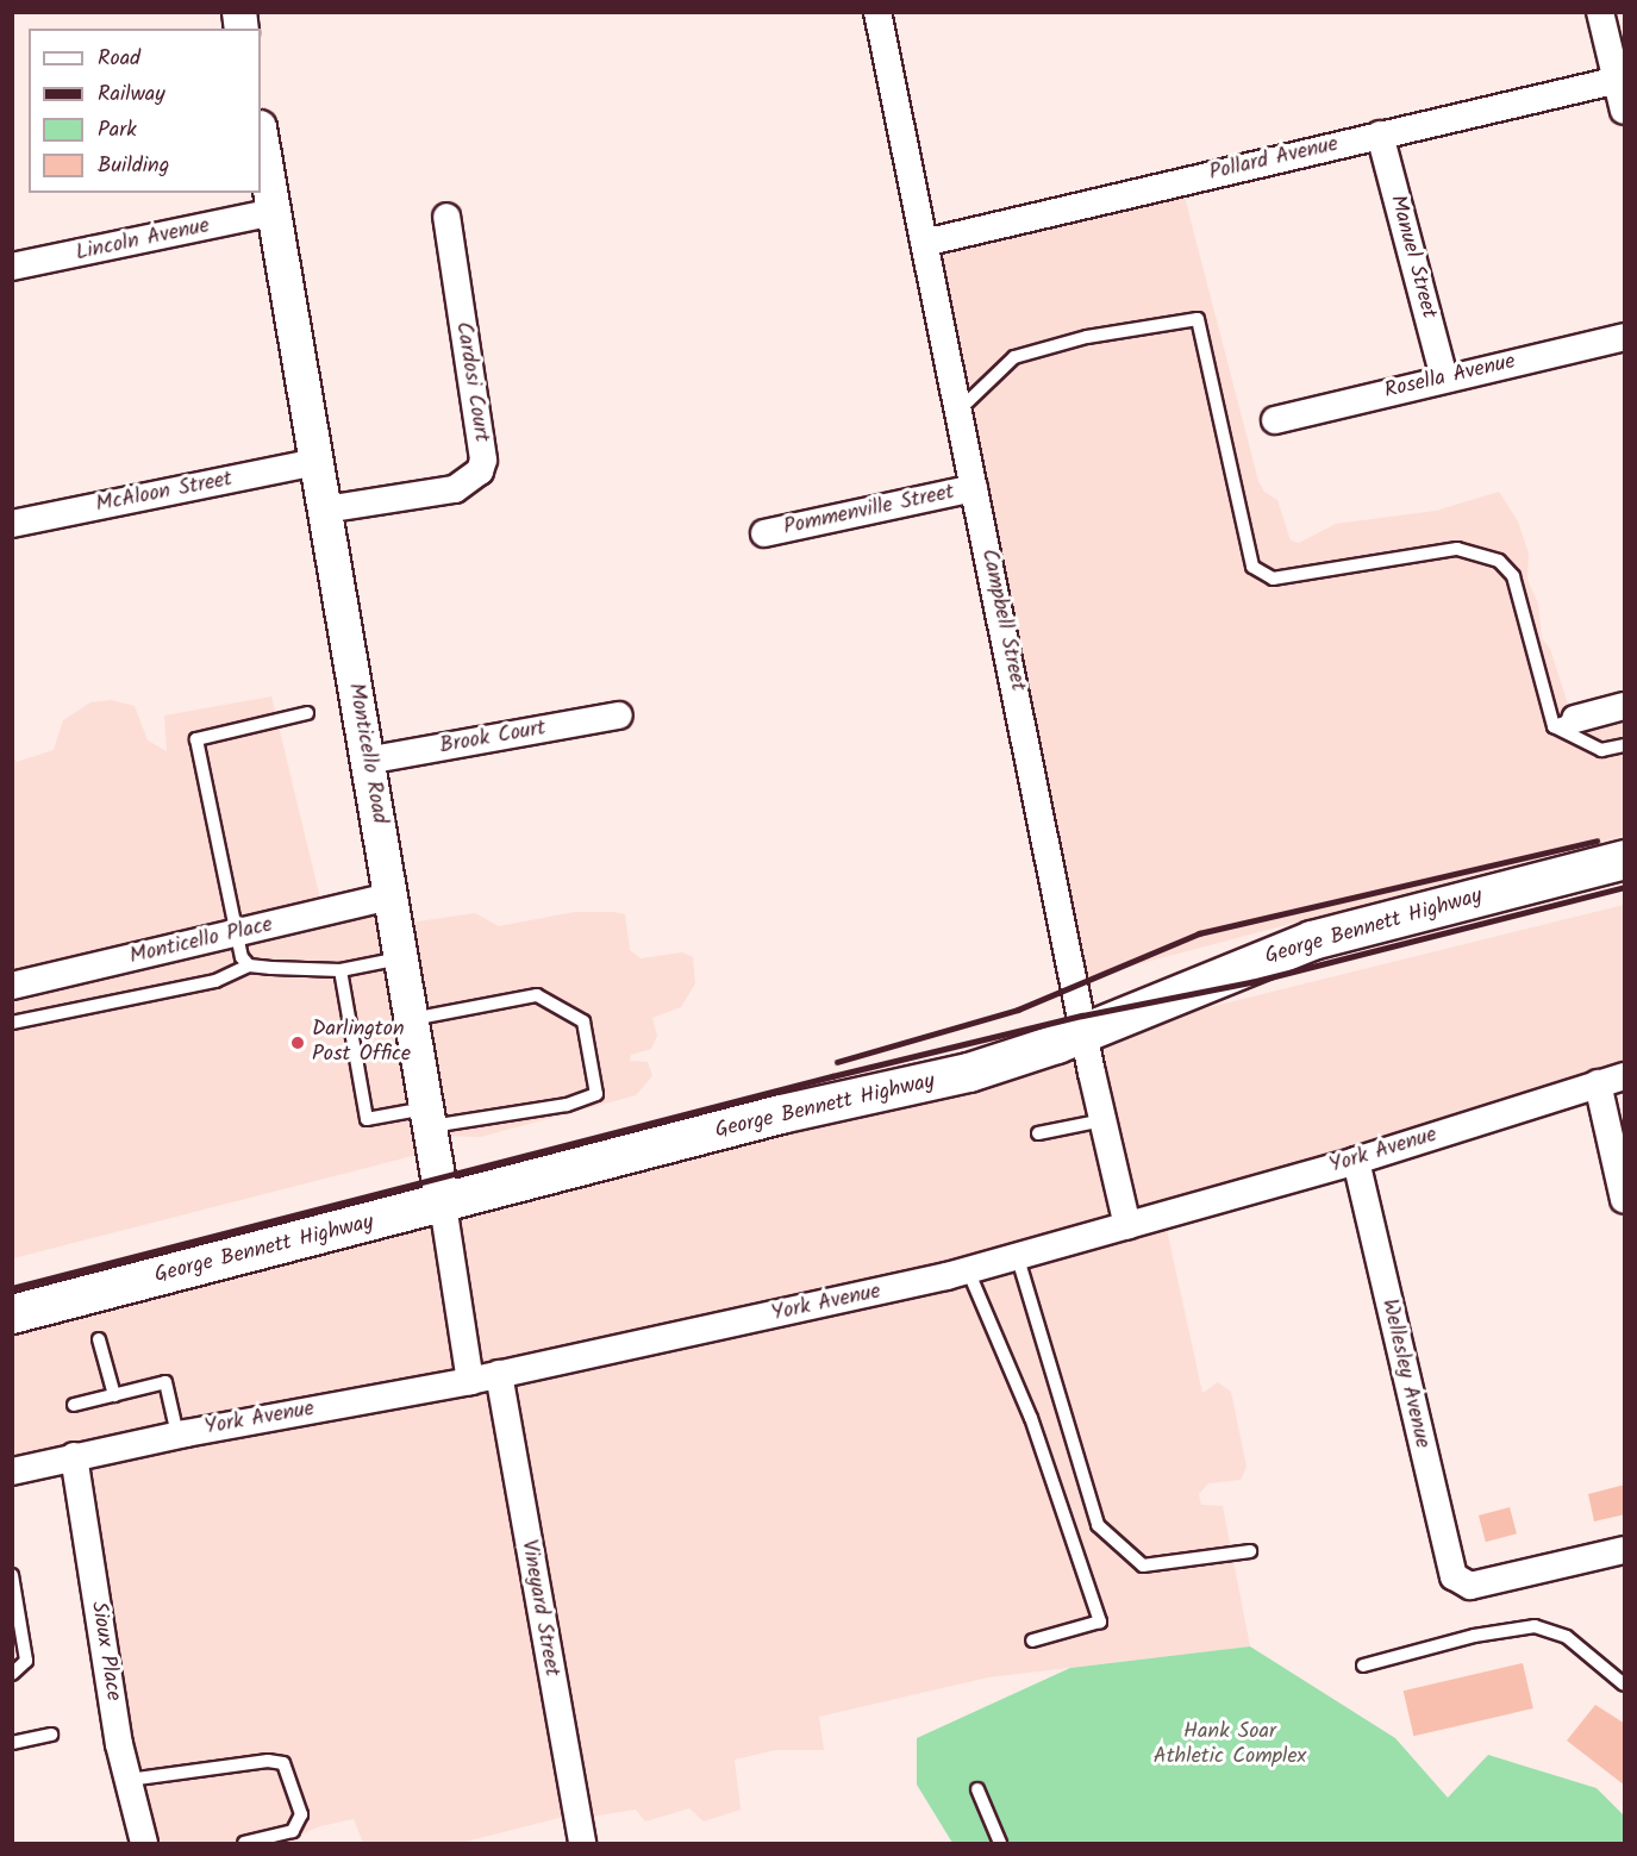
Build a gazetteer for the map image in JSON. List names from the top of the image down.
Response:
{
  "streets": {
    "main road": ["George Bennett Highway"],
    "street": [
      "Pollard Avenue",
      "Lincoln Avenue",
      "Manuel Street",
      "Rosella Avenue",
      "Cardosi Court",
      "McAloon Street",
      "Pommenville Street",
      "Campbell Street",
      "Brook Court",
      "Monticello Road",
      "Monticello Place",
      "York Avenue",
      "Wellesley Avenue",
      "Vineyard Street",
      "Sioux Place"
    ]
  },
  "crossings": [
    ["Pollard Avenue", "Manuel Street"],
    ["Pollard Avenue", "Campbell Street"],
    ["Lincoln Avenue", "Monticello Road"],
    ["Manuel Street", "Rosella Avenue"],
    ["Cardosi Court", "Monticello Road"],
    ["McAloon Street", "Monticello Road"],
    ["Pommenville Street", "Campbell Street"],
    ["Campbell Street", "George Bennett Highway"],
    ["Campbell Street", "York Avenue"],
    ["Brook Court", "Monticello Road"],
    ["Monticello Road", "George Bennett Highway"],
    ["Monticello Road", "Monticello Place"],
    ["Monticello Road", "York Avenue"],
    ["York Avenue", "Wellesley Avenue"],
    ["York Avenue", "Vineyard Street"],
    ["York Avenue", "Sioux Place"]
  ],
  "parks": ["Hank Soar Athletic Complex"],
  "places": ["Darlington Post Office"],
  "legend": [
    "Road",
    "Railway",
    "Park",
    "Building"
  ]
}
